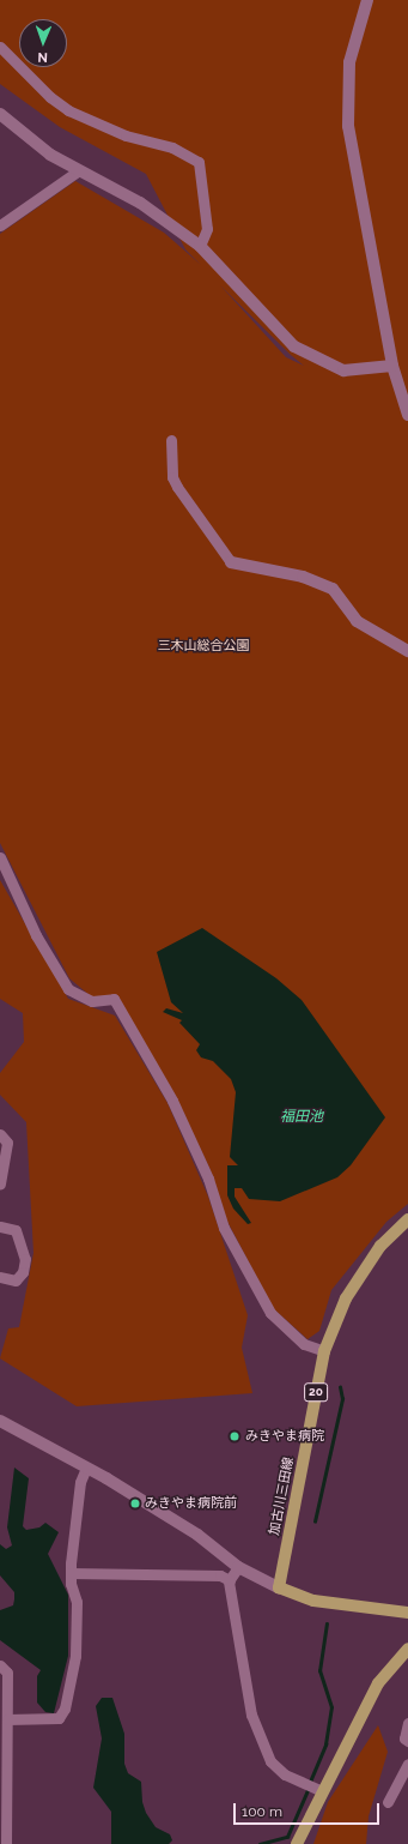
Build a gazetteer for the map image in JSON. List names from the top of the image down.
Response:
{
  "streets": {
    "main road": ["20", "加古川三田線"]
  },
  "water": ["福田池"],
  "parks": ["三木山総合公園"],
  "places": ["みきやま病院", "みきやま病院前"],
  "scale_bar": "100 m",
  "north": "bottom"
}
